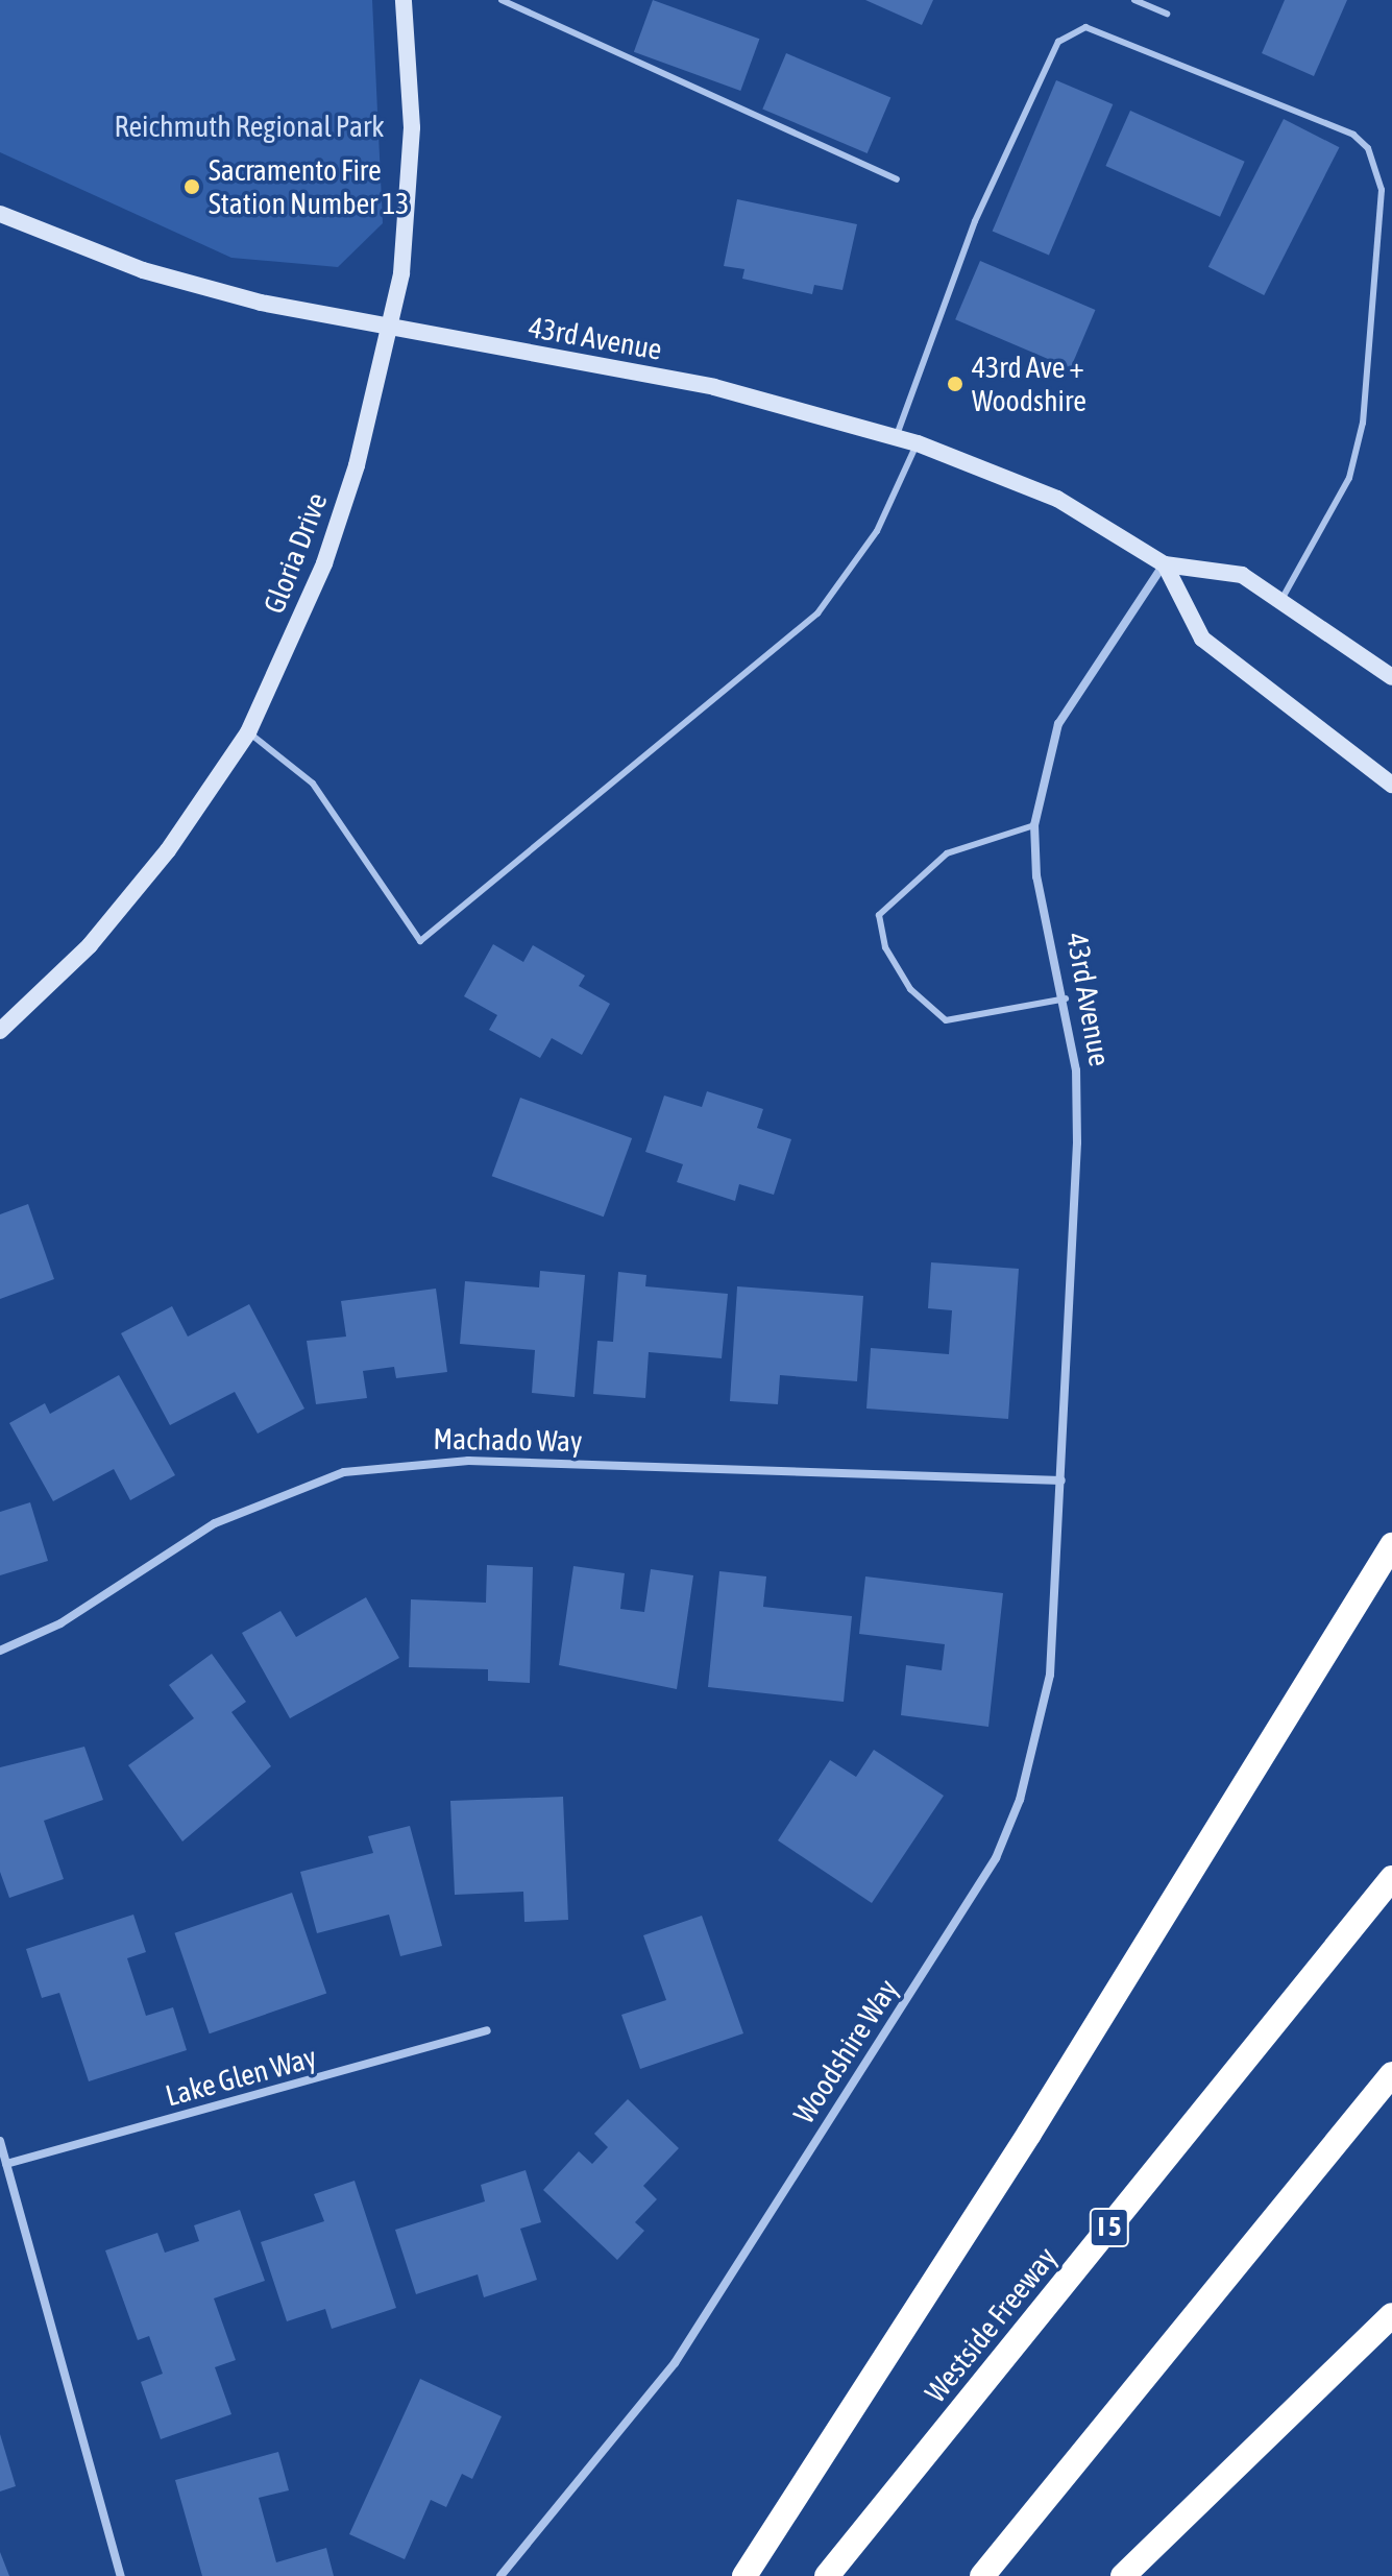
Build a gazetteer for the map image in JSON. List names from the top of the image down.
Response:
{
  "streets": {
    "highway": ["I 5", "Westside Freeway"],
    "street": [
      "43rd Avenue",
      "Gloria Drive",
      "Machado Way",
      "Woodshire Way",
      "Lake Glen Way"
    ]
  },
  "crossings": [
    ["43rd Avenue", "Gloria Drive"],
    ["43rd Avenue", "Machado Way"],
    ["43rd Avenue", "Woodshire Way"],
    ["Machado Way", "Woodshire Way"]
  ],
  "parks": ["Reichmuth Regional Park"],
  "places": ["Sacramento Fire Station Number 13", "43rd Ave + Woodshire"]
}
